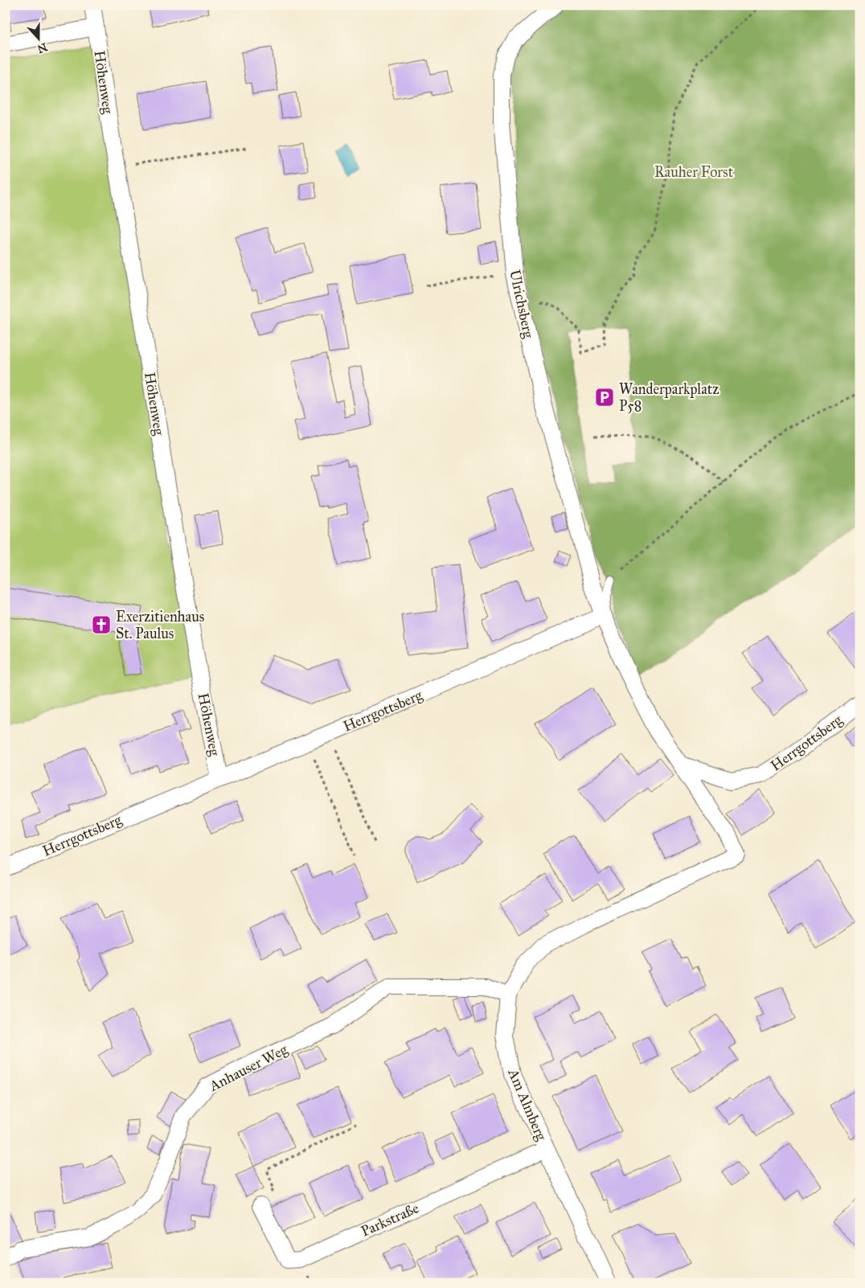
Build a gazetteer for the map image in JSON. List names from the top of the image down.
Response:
{
  "streets": {
    "street": [
      "Höhenweg",
      "Ulrichsberg",
      "Herrgottsberg",
      "Anhauser Weg",
      "Am Almberg",
      "Parkstraße"
    ]
  },
  "crossings": [
    ["Höhenweg", "Herrgottsberg"],
    ["Ulrichsberg", "Herrgottsberg"],
    ["Herrgottsberg", "Am Almberg"],
    ["Anhauser Weg", "Am Almberg"],
    ["Am Almberg", "Parkstraße"]
  ],
  "parks": ["Rauher Forst"],
  "places": {
    "parking": ["Wanderparkplatz P58"],
    "church": ["Exerzitienhaus St. Paulus"]
  },
  "north": "bottom"
}
